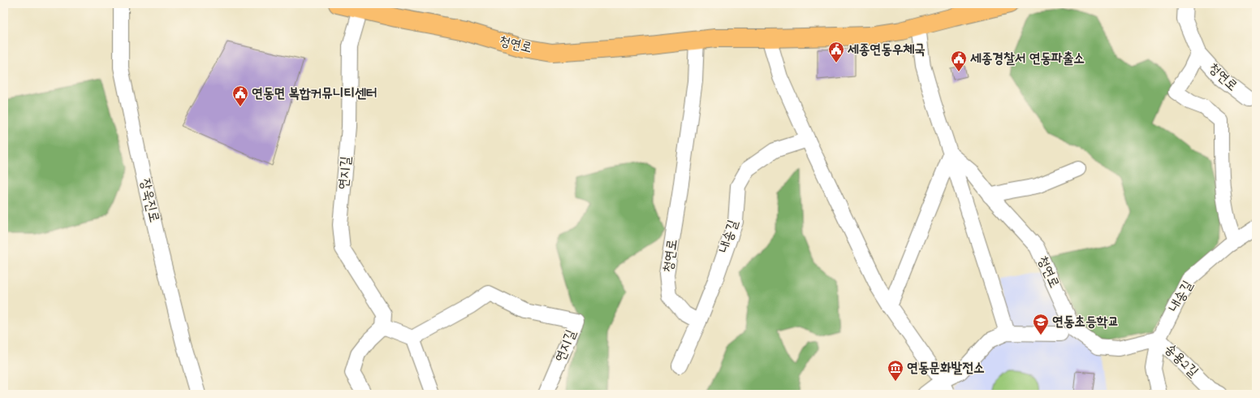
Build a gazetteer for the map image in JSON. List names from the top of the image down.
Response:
{
  "streets": {
    "main road": ["청연로"],
    "street": [
      "연지길",
      "장욱진로",
      "내송길",
      "송용2길"
    ]
  },
  "crossings": [
    ["청연로", "연지길"],
    ["청연로", "내송길"],
    ["청연로", "송용2길"],
    ["내송길", "송용2길"]
  ],
  "places": {
    "public building": ["세종연동우체국", "세종경찰서 연동파출소", "연동면 복합커뮤니티센터"],
    "school or university": ["연동초등학교"],
    "museum": ["연동문화발전소"]
  }
}
